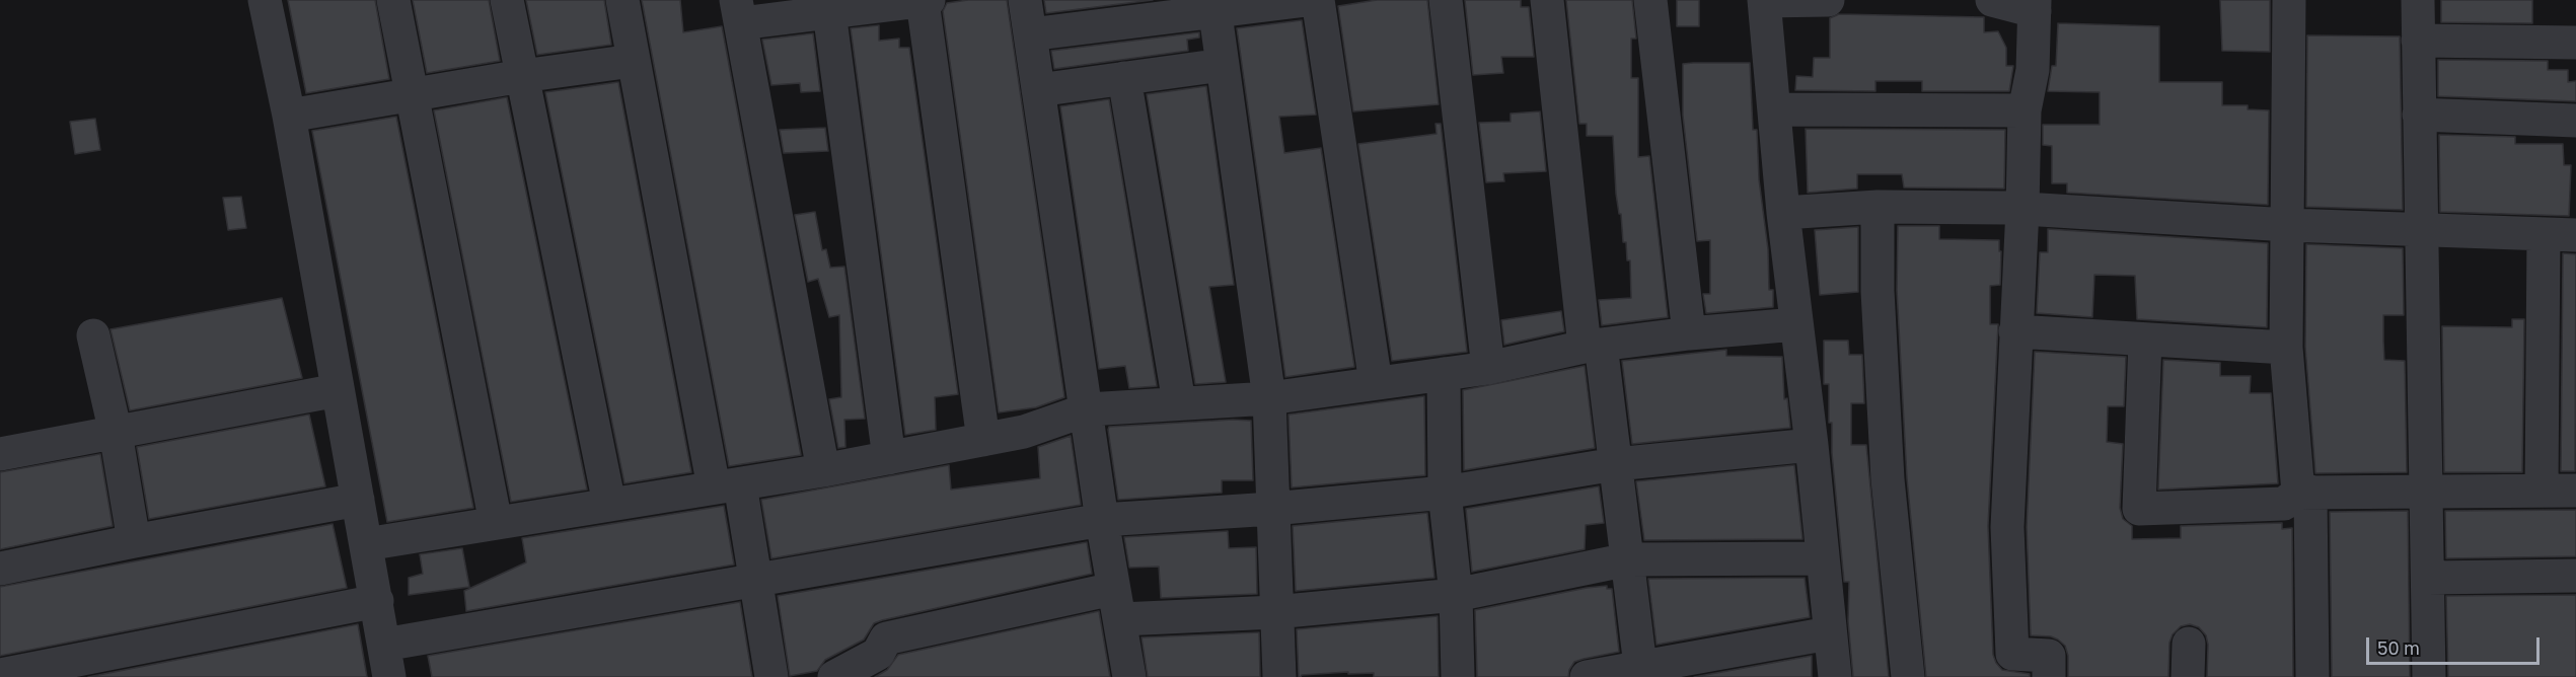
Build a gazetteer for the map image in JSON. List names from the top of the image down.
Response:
{
  "scale_bar": "50 m"
}
